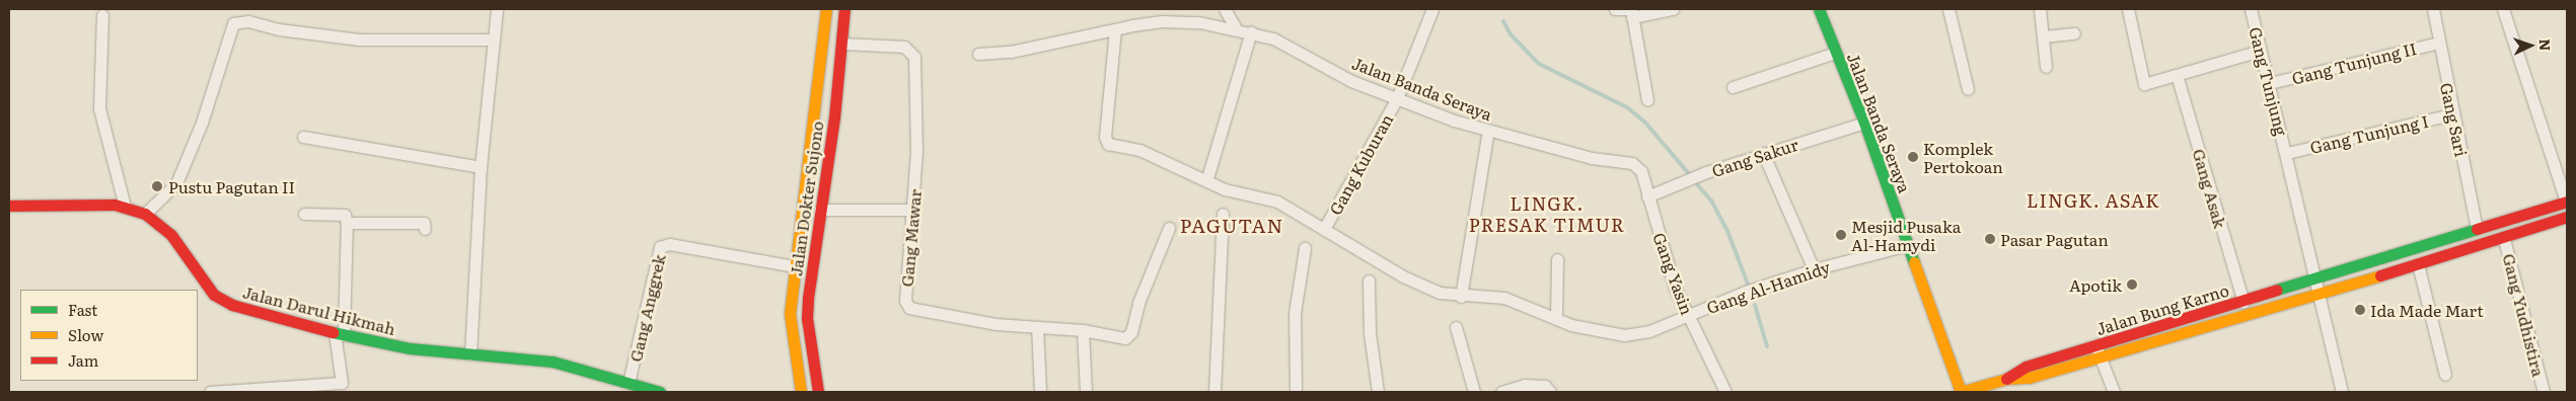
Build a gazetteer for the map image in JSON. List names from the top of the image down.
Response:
{
  "streets": {
    "main road": [
      "Jalan Banda Seraya",
      "Jalan Dokter Sujono",
      "Jalan Bung Karno",
      "Jalan Darul Hikmah"
    ],
    "street": [
      "Gang Tunjung II",
      "Gang Tunjung",
      "Gang Sari",
      "Gang Tunjung I",
      "Gang Sakur",
      "Gang Kuburan",
      "Gang Asak",
      "Gang Mawar",
      "Gang Yasin",
      "Gang Al-Hamidy",
      "Gang Anggrek",
      "Gang Yudhistira"
    ]
  },
  "crossings": [
    ["Gang Tunjung II", "Gang Tunjung"],
    ["Gang Tunjung II", "Gang Sari"],
    ["Gang Tunjung", "Gang Tunjung I"],
    ["Gang Tunjung", "Jalan Bung Karno"],
    ["Jalan Banda Seraya", "Gang Sakur"],
    ["Jalan Banda Seraya", "Gang Kuburan"],
    ["Jalan Banda Seraya", "Gang Yasin"],
    ["Jalan Banda Seraya", "Gang Al-Hamidy"],
    ["Jalan Banda Seraya", "Jalan Bung Karno"],
    ["Gang Sari", "Gang Tunjung I"],
    ["Gang Sari", "Jalan Bung Karno"],
    ["Gang Sakur", "Gang Yasin"],
    ["Gang Kuburan", "Gang Al-Hamidy"],
    ["Gang Asak", "Jalan Bung Karno"],
    ["Jalan Dokter Sujono", "Gang Mawar"],
    ["Gang Yasin", "Gang Al-Hamidy"],
    ["Gang Anggrek", "Jalan Darul Hikmah"],
    ["Jalan Bung Karno", "Gang Yudhistira"]
  ],
  "districts": ["LINGK. ASAK", "LINGK. PRESAK TIMUR", "PAGUTAN"],
  "places": [
    "Komplek Pertokoan",
    "Pustu Pagutan II",
    "Mesjid Pusaka Al-Hamydi",
    "Pasar Pagutan",
    "Apotik",
    "Ida Made Mart"
  ],
  "legend": ["Fast", "Slow", "Jam"],
  "north": "right"
}
